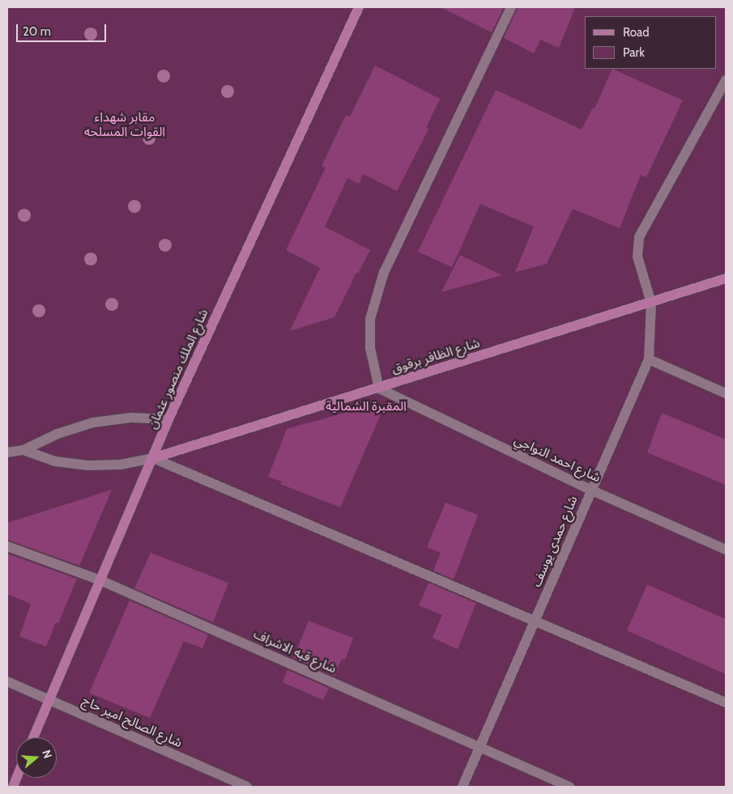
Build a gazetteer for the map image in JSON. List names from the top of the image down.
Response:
{
  "streets": {
    "main road": ["شارع الظافر برقوق", "شارع الملك منصور عثمان"],
    "street": [
      "شارع احمد النواجي",
      "شارع حمدى يوسف",
      "شارع قبه الاشراف",
      "شارع الصالح امير حاج"
    ]
  },
  "crossings": [
    ["شارع الظافر برقوق", "شارع الملك منصور عثمان"],
    ["شارع الظافر برقوق", "شارع احمد النواجي"],
    ["شارع الظافر برقوق", "شارع حمدى يوسف"],
    ["شارع الملك منصور عثمان", "شارع قبه الاشراف"],
    ["شارع الملك منصور عثمان", "شارع الصالح امير حاج"],
    ["شارع احمد النواجي", "شارع حمدى يوسف"],
    ["شارع حمدى يوسف", "شارع قبه الاشراف"]
  ],
  "parks": ["مقابر شهداء القوات المسلحه", "المقبرة الشمالية"],
  "legend": ["Road", "Park"],
  "scale_bar": "20 m",
  "north": "right"
}
